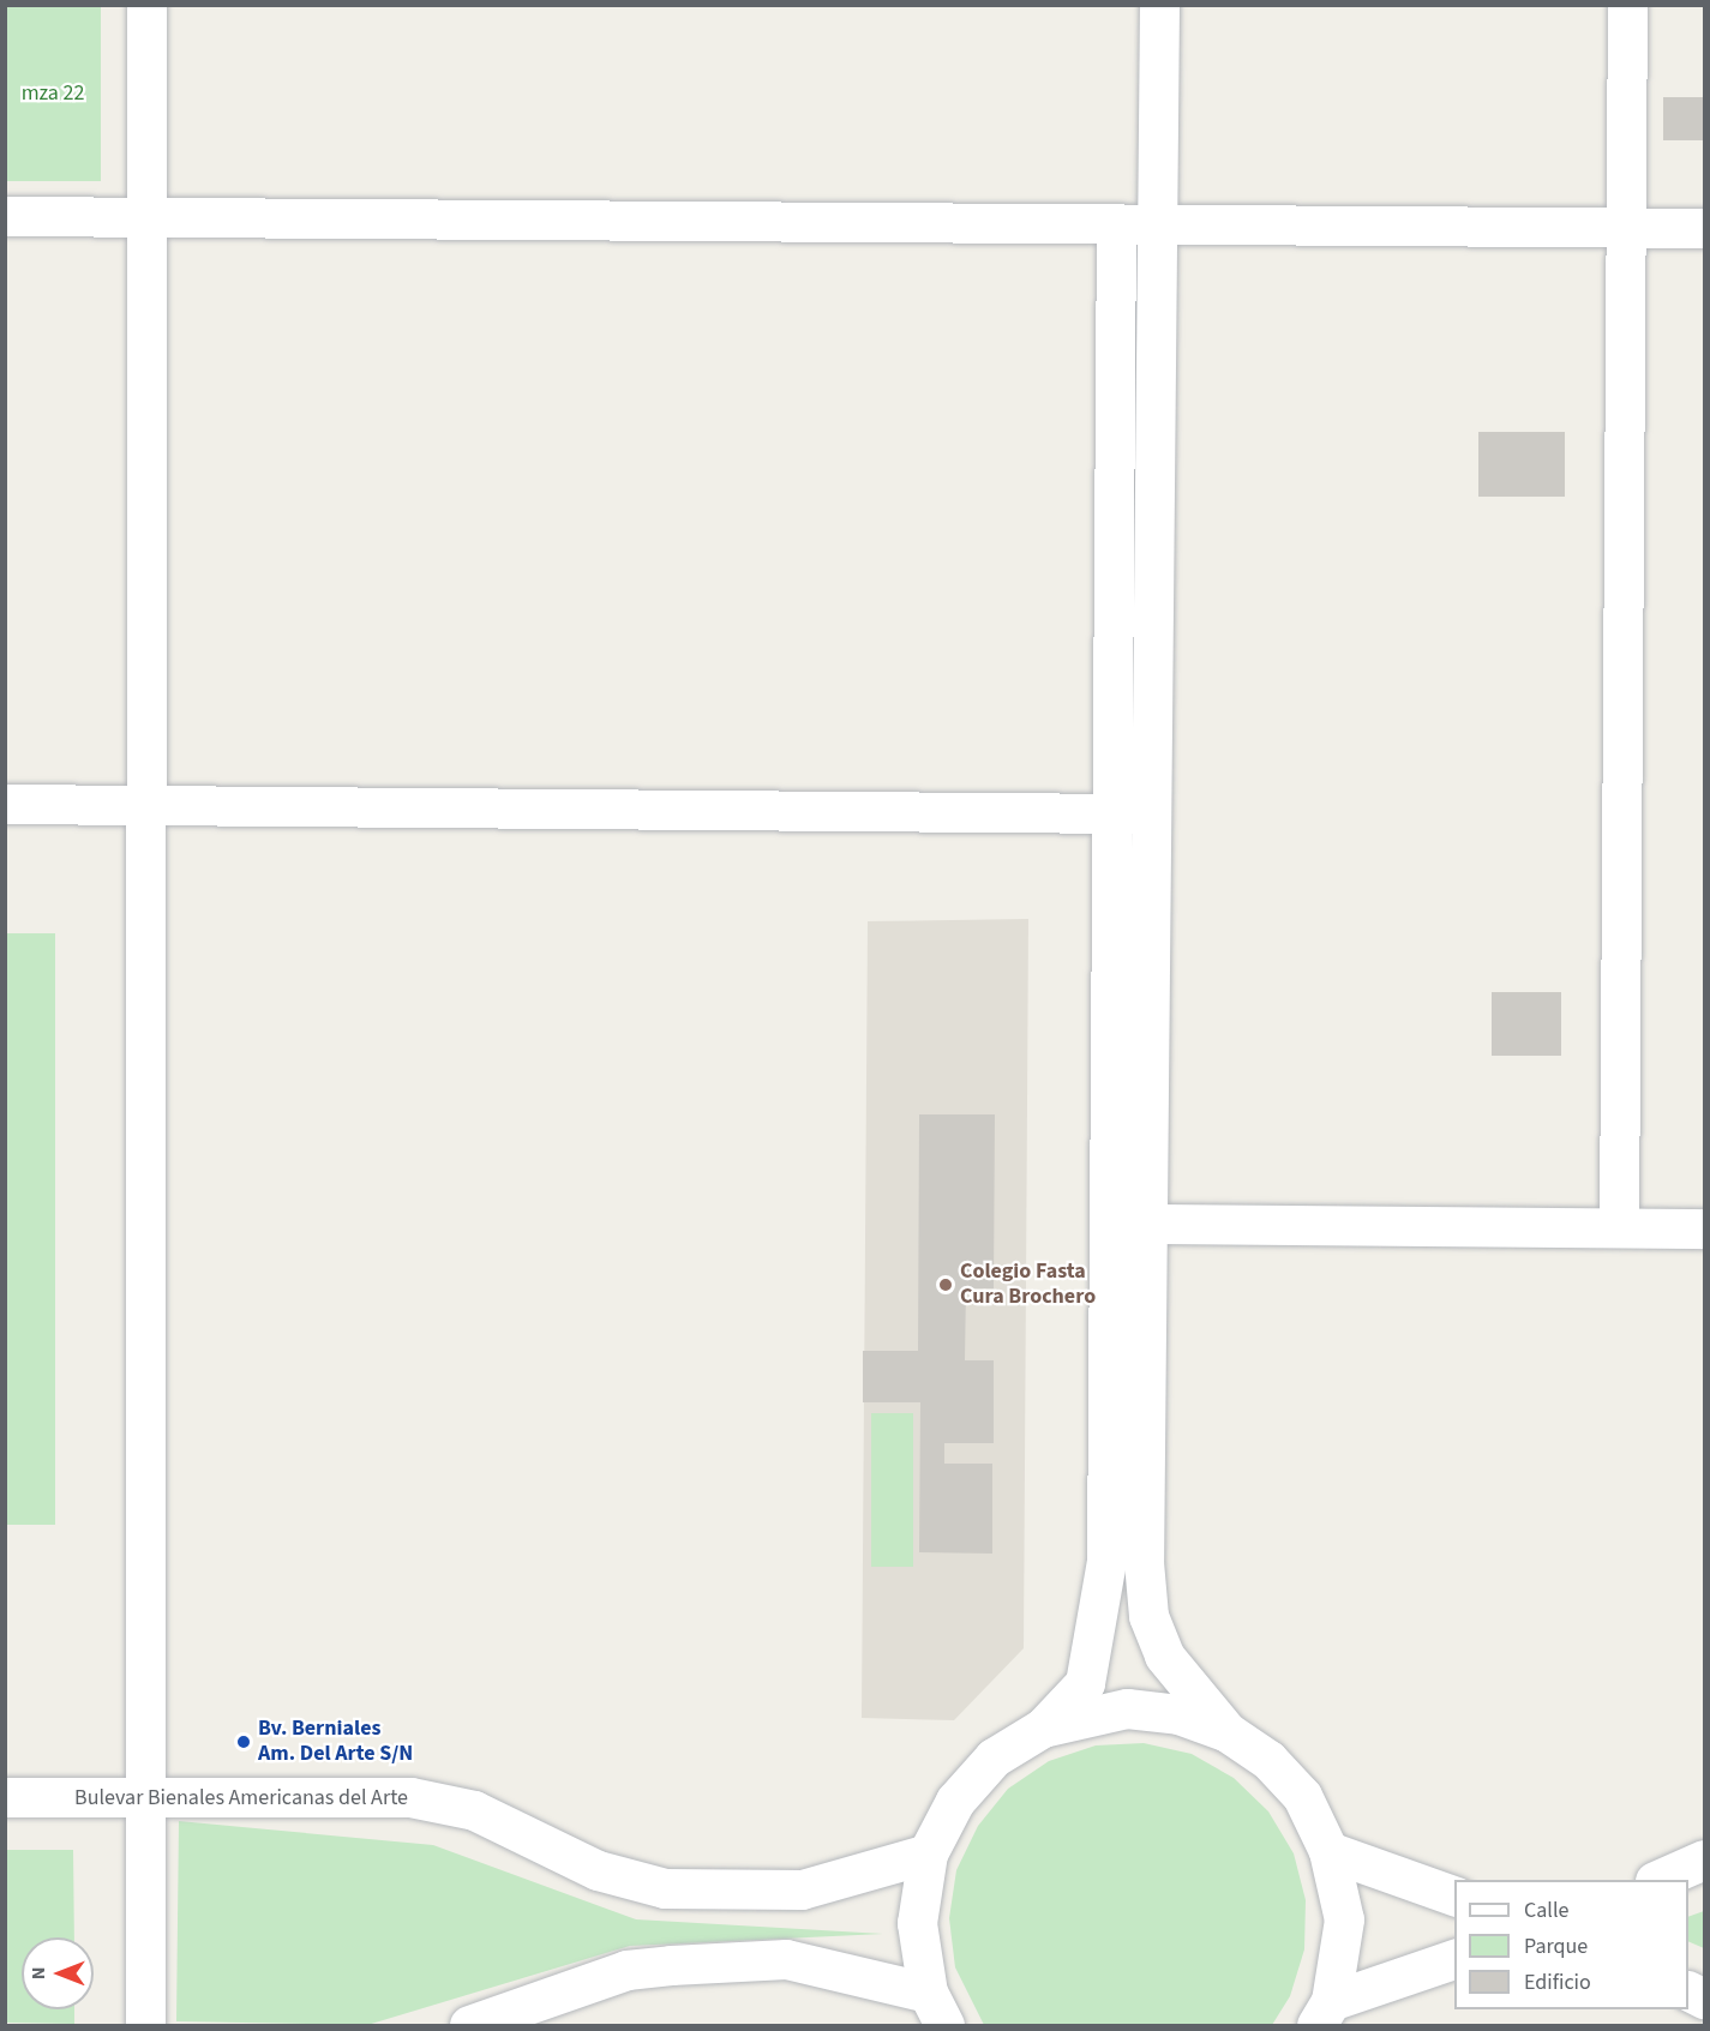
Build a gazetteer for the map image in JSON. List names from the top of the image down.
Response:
{
  "streets": {
    "street": ["Bulevar Bienales Americanas del Arte"]
  },
  "parks": ["mza 22"],
  "places": ["Colegio Fasta Cura Brochero", "Bv. Berniales Am. Del Arte S/N"],
  "legend": ["Calle", "Parque", "Edificio"],
  "north": "left"
}
